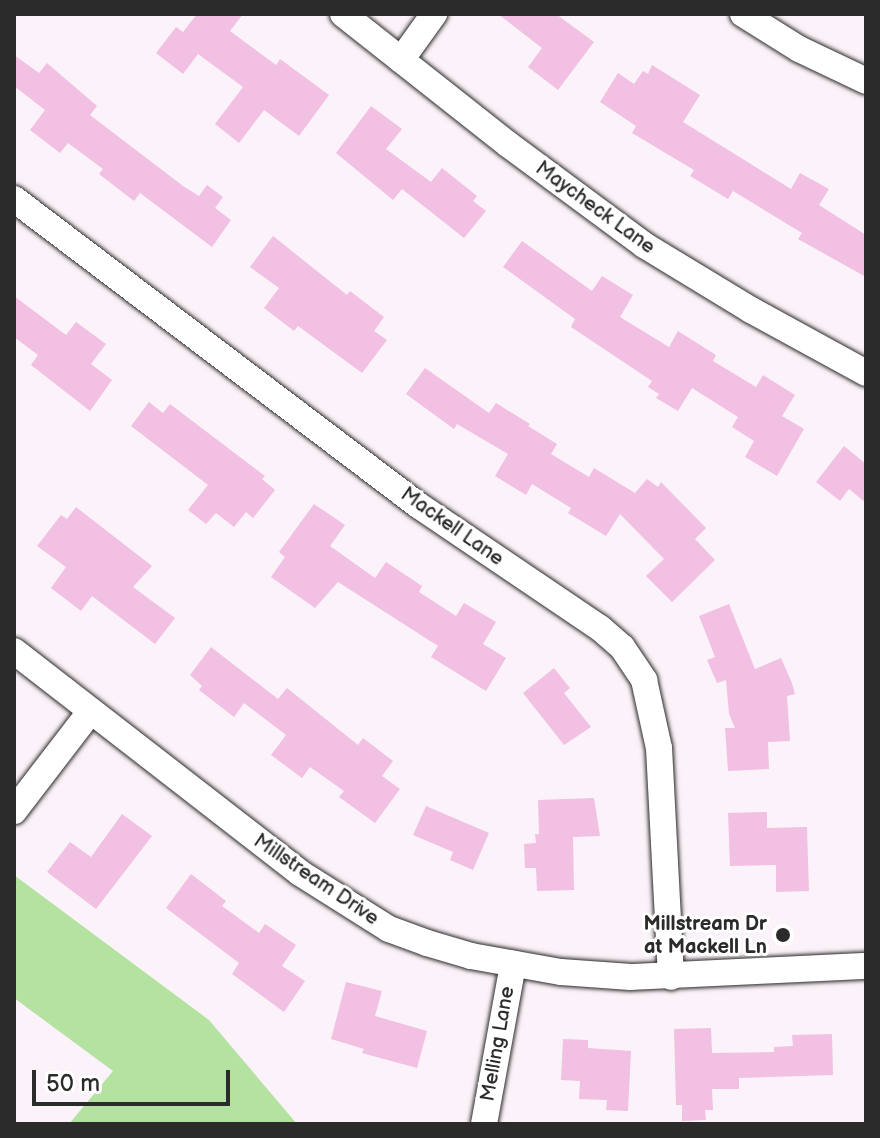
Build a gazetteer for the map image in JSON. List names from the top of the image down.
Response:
{
  "streets": {
    "street": [
      "Maycheck Lane",
      "Mackell Lane",
      "Millstream Drive",
      "Melling Lane"
    ]
  },
  "crossings": [
    ["Mackell Lane", "Millstream Drive"],
    ["Millstream Drive", "Melling Lane"]
  ],
  "places": ["Millstream Dr at Mackell Ln"],
  "scale_bar": "50 m"
}
